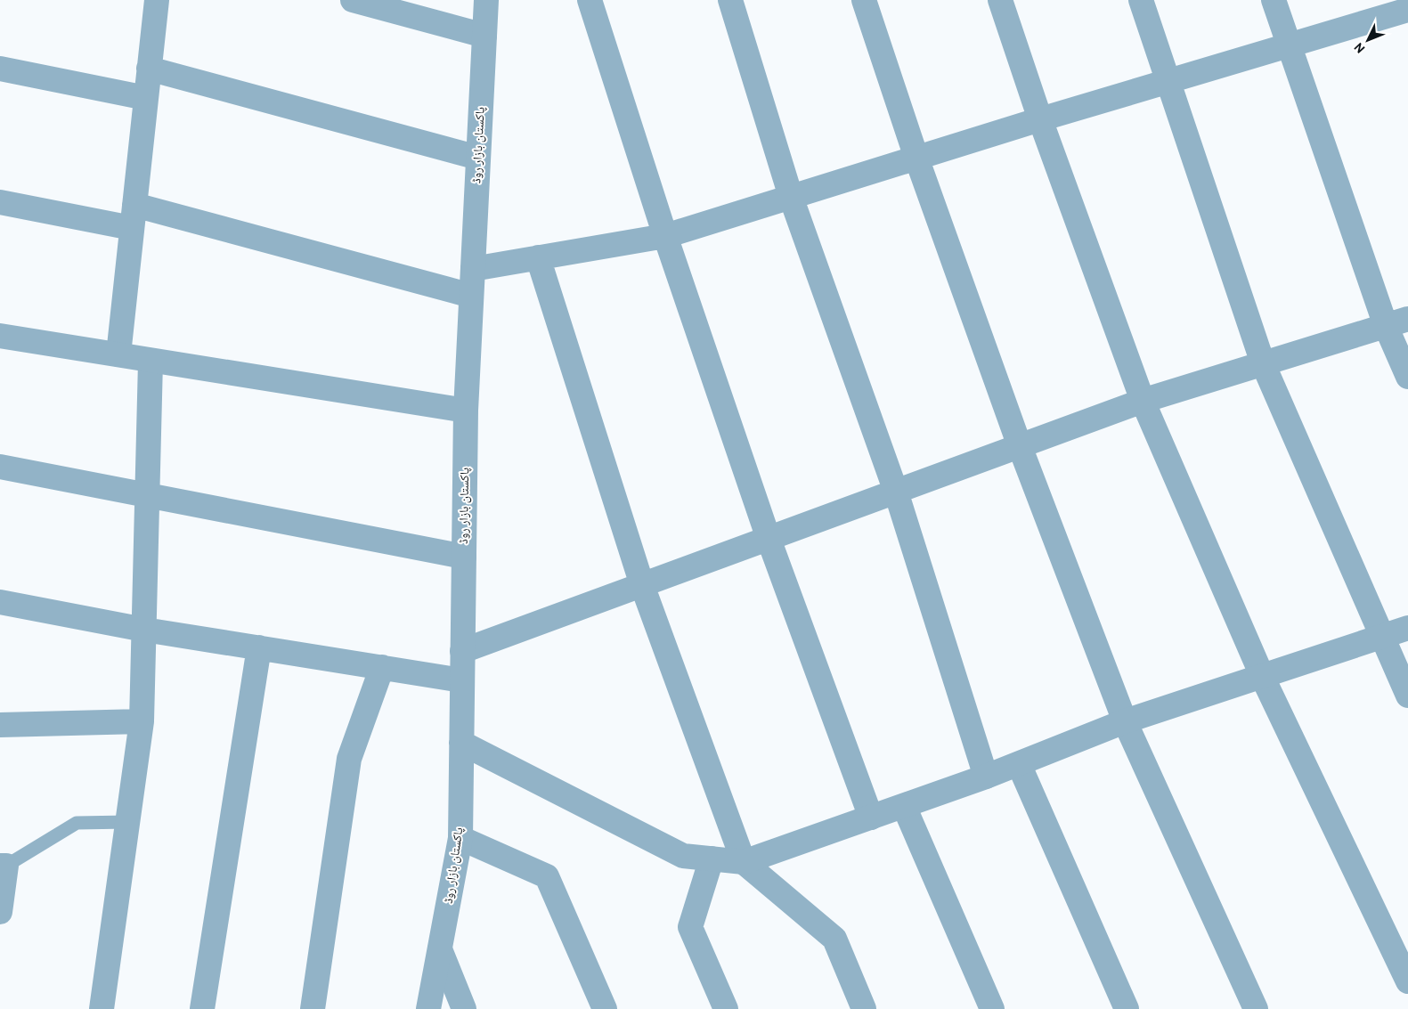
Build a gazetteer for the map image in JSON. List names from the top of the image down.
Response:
{
  "streets": {
    "street": ["پاکستان بازار روڈ"]
  },
  "north": "bottom left"
}
